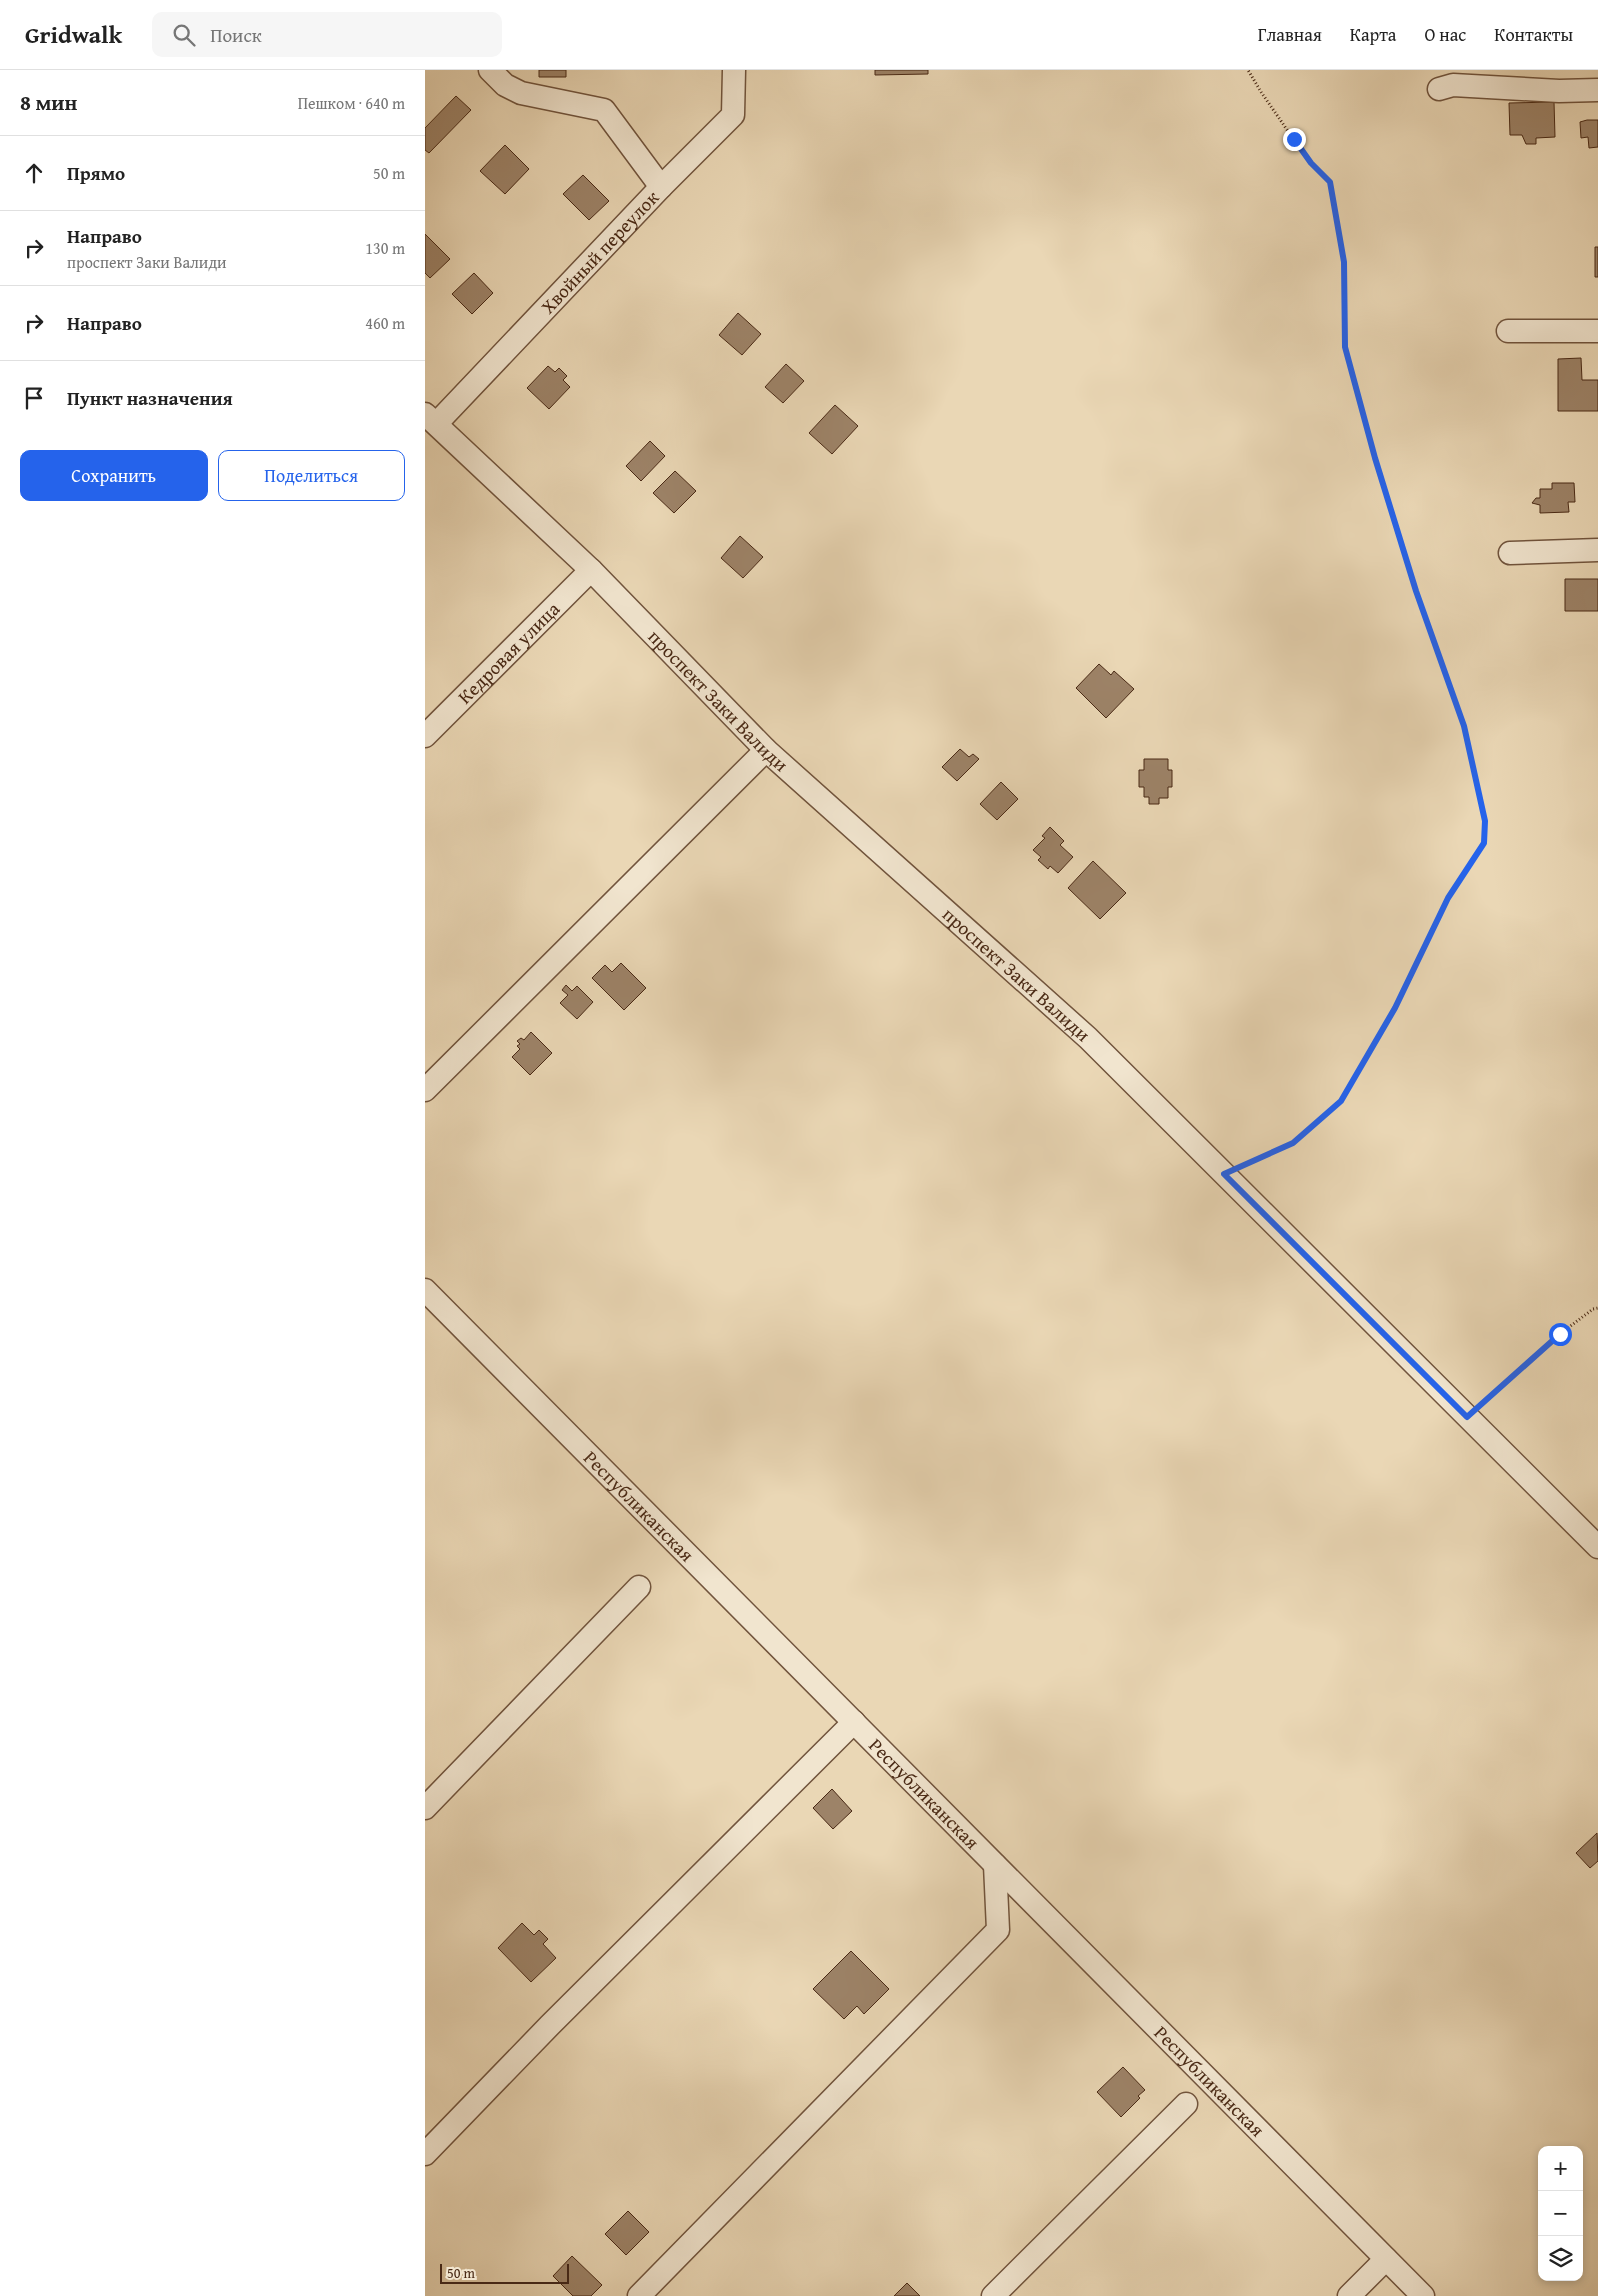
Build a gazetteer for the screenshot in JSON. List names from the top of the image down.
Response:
{
  "streets": {
    "street": [
      "Хвойный переулок",
      "Кедровая улица",
      "проспект Заки Валиди",
      "Республиканская"
    ]
  },
  "crossings": [
    ["Хвойный переулок", "проспект Заки Валиди"],
    ["Кедровая улица", "проспект Заки Валиди"]
  ],
  "scale_bar": "50 m",
  "page": {
    "header": "Gridwalk",
    "search": "Поиск",
    "nav": [
      "Главная",
      "Карта",
      "О нас",
      "Контакты"
    ],
    "heading": ["8 мин", "Пешком · 640 m"],
    "list": [
      ["Прямо", "50 m"],
      ["Направо", "проспект Заки Валиди", "130 m"],
      ["Направо", "460 m"],
      "Пункт назначения"
    ],
    "buttons": ["Сохранить", "Поделиться"],
    "map_buttons": ["+", "−"],
    "scale": "50 m"
  }
}
